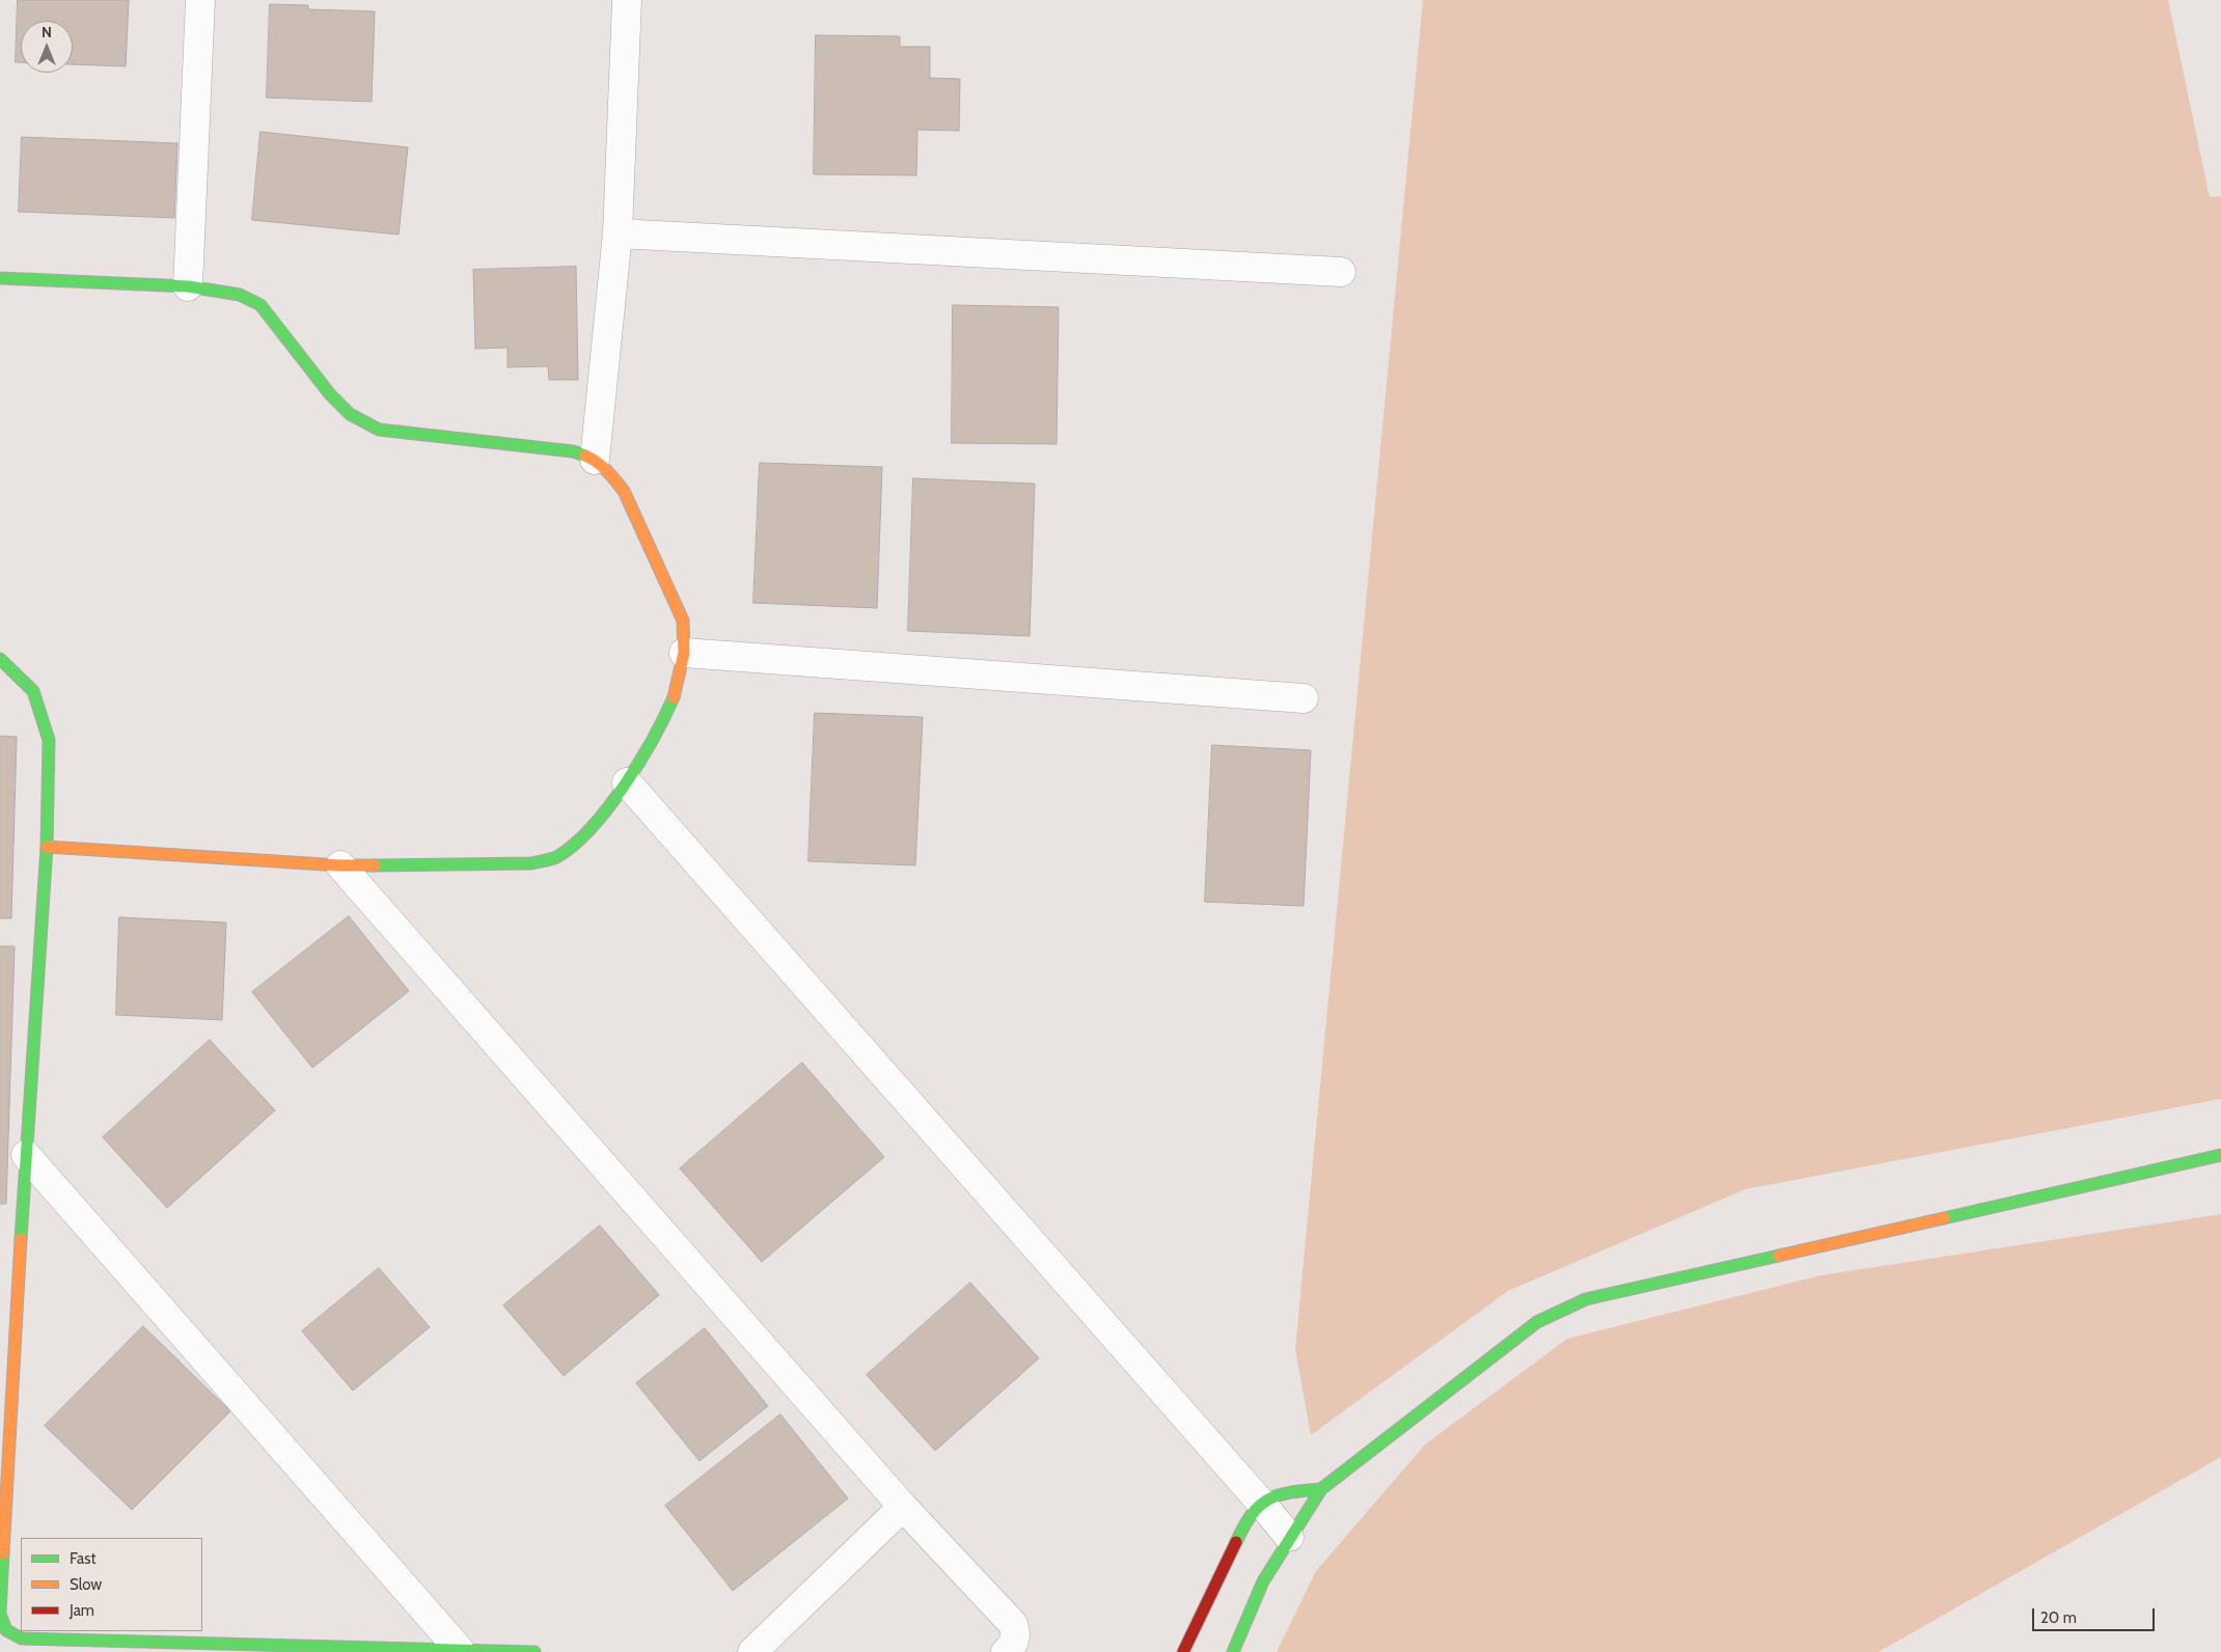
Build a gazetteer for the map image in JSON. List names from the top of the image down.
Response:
{
  "legend": ["Fast", "Slow", "Jam"],
  "scale_bar": "20 m",
  "north": "top"
}
